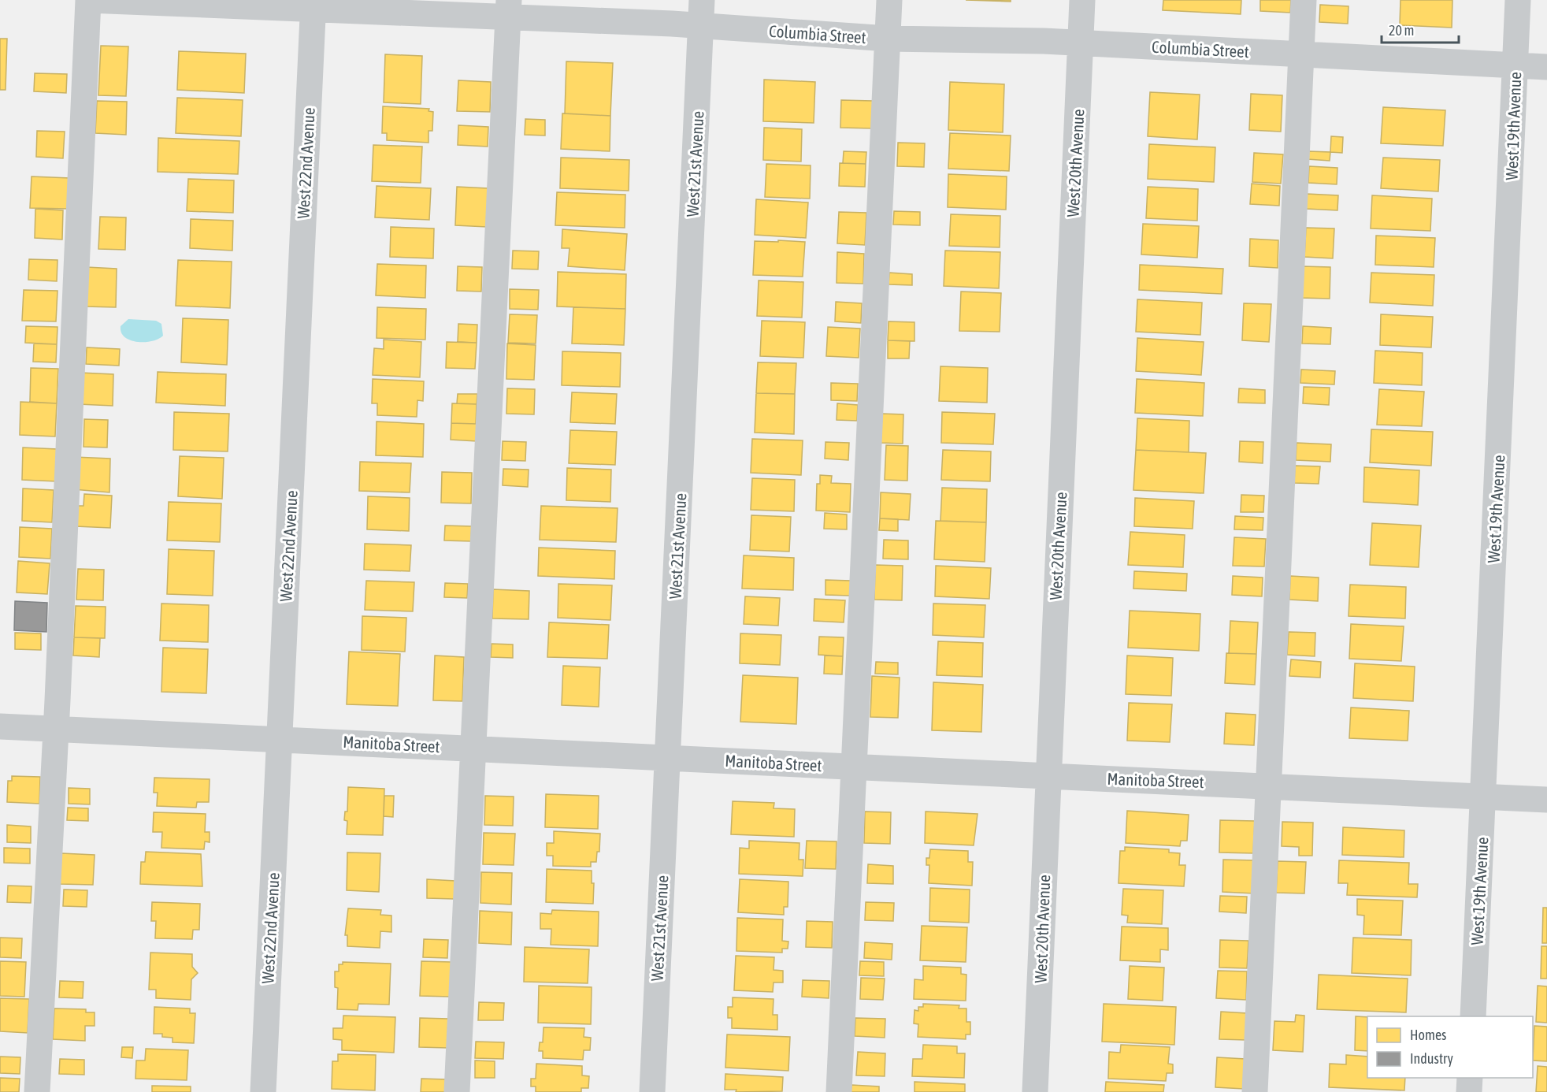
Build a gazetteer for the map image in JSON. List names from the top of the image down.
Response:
{
  "streets": {
    "street": [
      "Columbia Street",
      "West 19th Avenue",
      "West 22nd Avenue",
      "West 20th Avenue",
      "West 21st Avenue",
      "Manitoba Street"
    ]
  },
  "crossings": [
    ["Columbia Street", "West 19th Avenue"],
    ["Columbia Street", "West 22nd Avenue"],
    ["Columbia Street", "West 20th Avenue"],
    ["Columbia Street", "West 21st Avenue"],
    ["West 19th Avenue", "Manitoba Street"],
    ["West 22nd Avenue", "Manitoba Street"],
    ["West 20th Avenue", "Manitoba Street"],
    ["West 21st Avenue", "Manitoba Street"]
  ],
  "legend": ["Homes", "Industry"],
  "scale_bar": "20 m"
}
